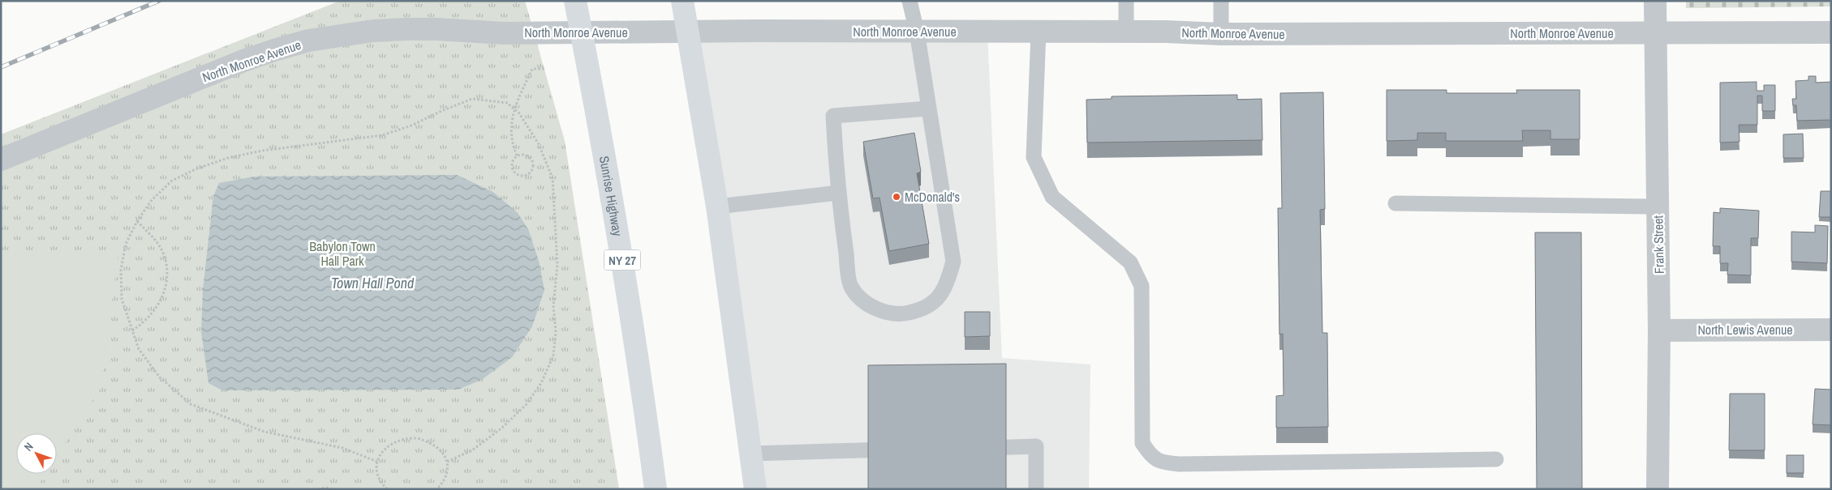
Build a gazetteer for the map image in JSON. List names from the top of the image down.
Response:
{
  "streets": {
    "highway": ["Sunrise Highway", "NY 27"],
    "street": ["North Monroe Avenue", "Frank Street", "North Lewis Avenue"]
  },
  "crossings": [
    ["North Monroe Avenue", "Sunrise Highway"],
    ["North Monroe Avenue", "Frank Street"],
    ["Frank Street", "North Lewis Avenue"]
  ],
  "water": ["Town Hall Pond"],
  "parks": ["Babylon Town Hall Park"],
  "places": ["McDonald's"],
  "north": "top left"
}
